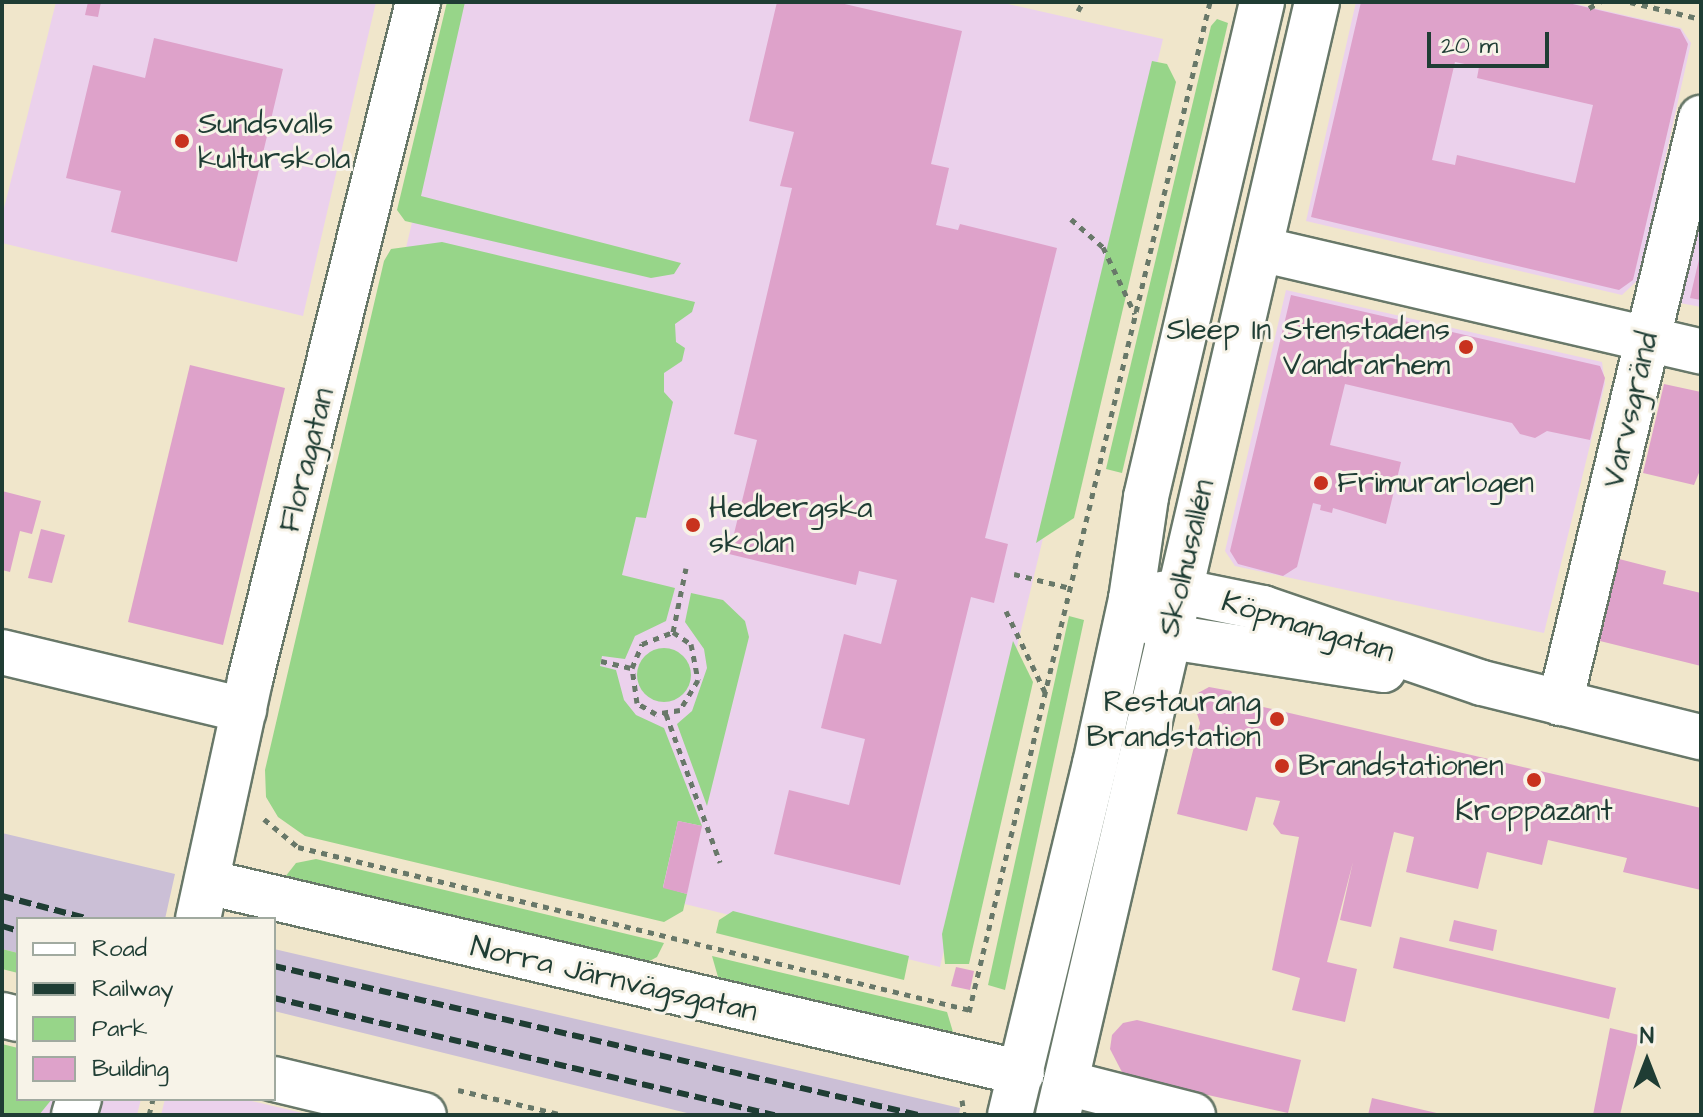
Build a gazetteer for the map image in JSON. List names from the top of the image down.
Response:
{
  "streets": {
    "street": [
      "Varvsgränd",
      "Floragatan",
      "Skolhusallén",
      "Köpmangatan",
      "Norra Järnvägsgatan"
    ]
  },
  "crossings": [
    ["Varvsgränd", "Köpmangatan"],
    ["Floragatan", "Norra Järnvägsgatan"],
    ["Skolhusallén", "Köpmangatan"],
    ["Skolhusallén", "Norra Järnvägsgatan"]
  ],
  "places": [
    "Sundsvalls kulturskola",
    "Sleep In Stenstadens Vandrarhem",
    "Frimurarlogen",
    "Hedbergska skolan",
    "Restaurang Brandstation",
    "Brandstationen",
    "Kroppåzånt"
  ],
  "legend": [
    "Road",
    "Railway",
    "Park",
    "Building"
  ],
  "scale_bar": "20 m",
  "north": "top"
}
